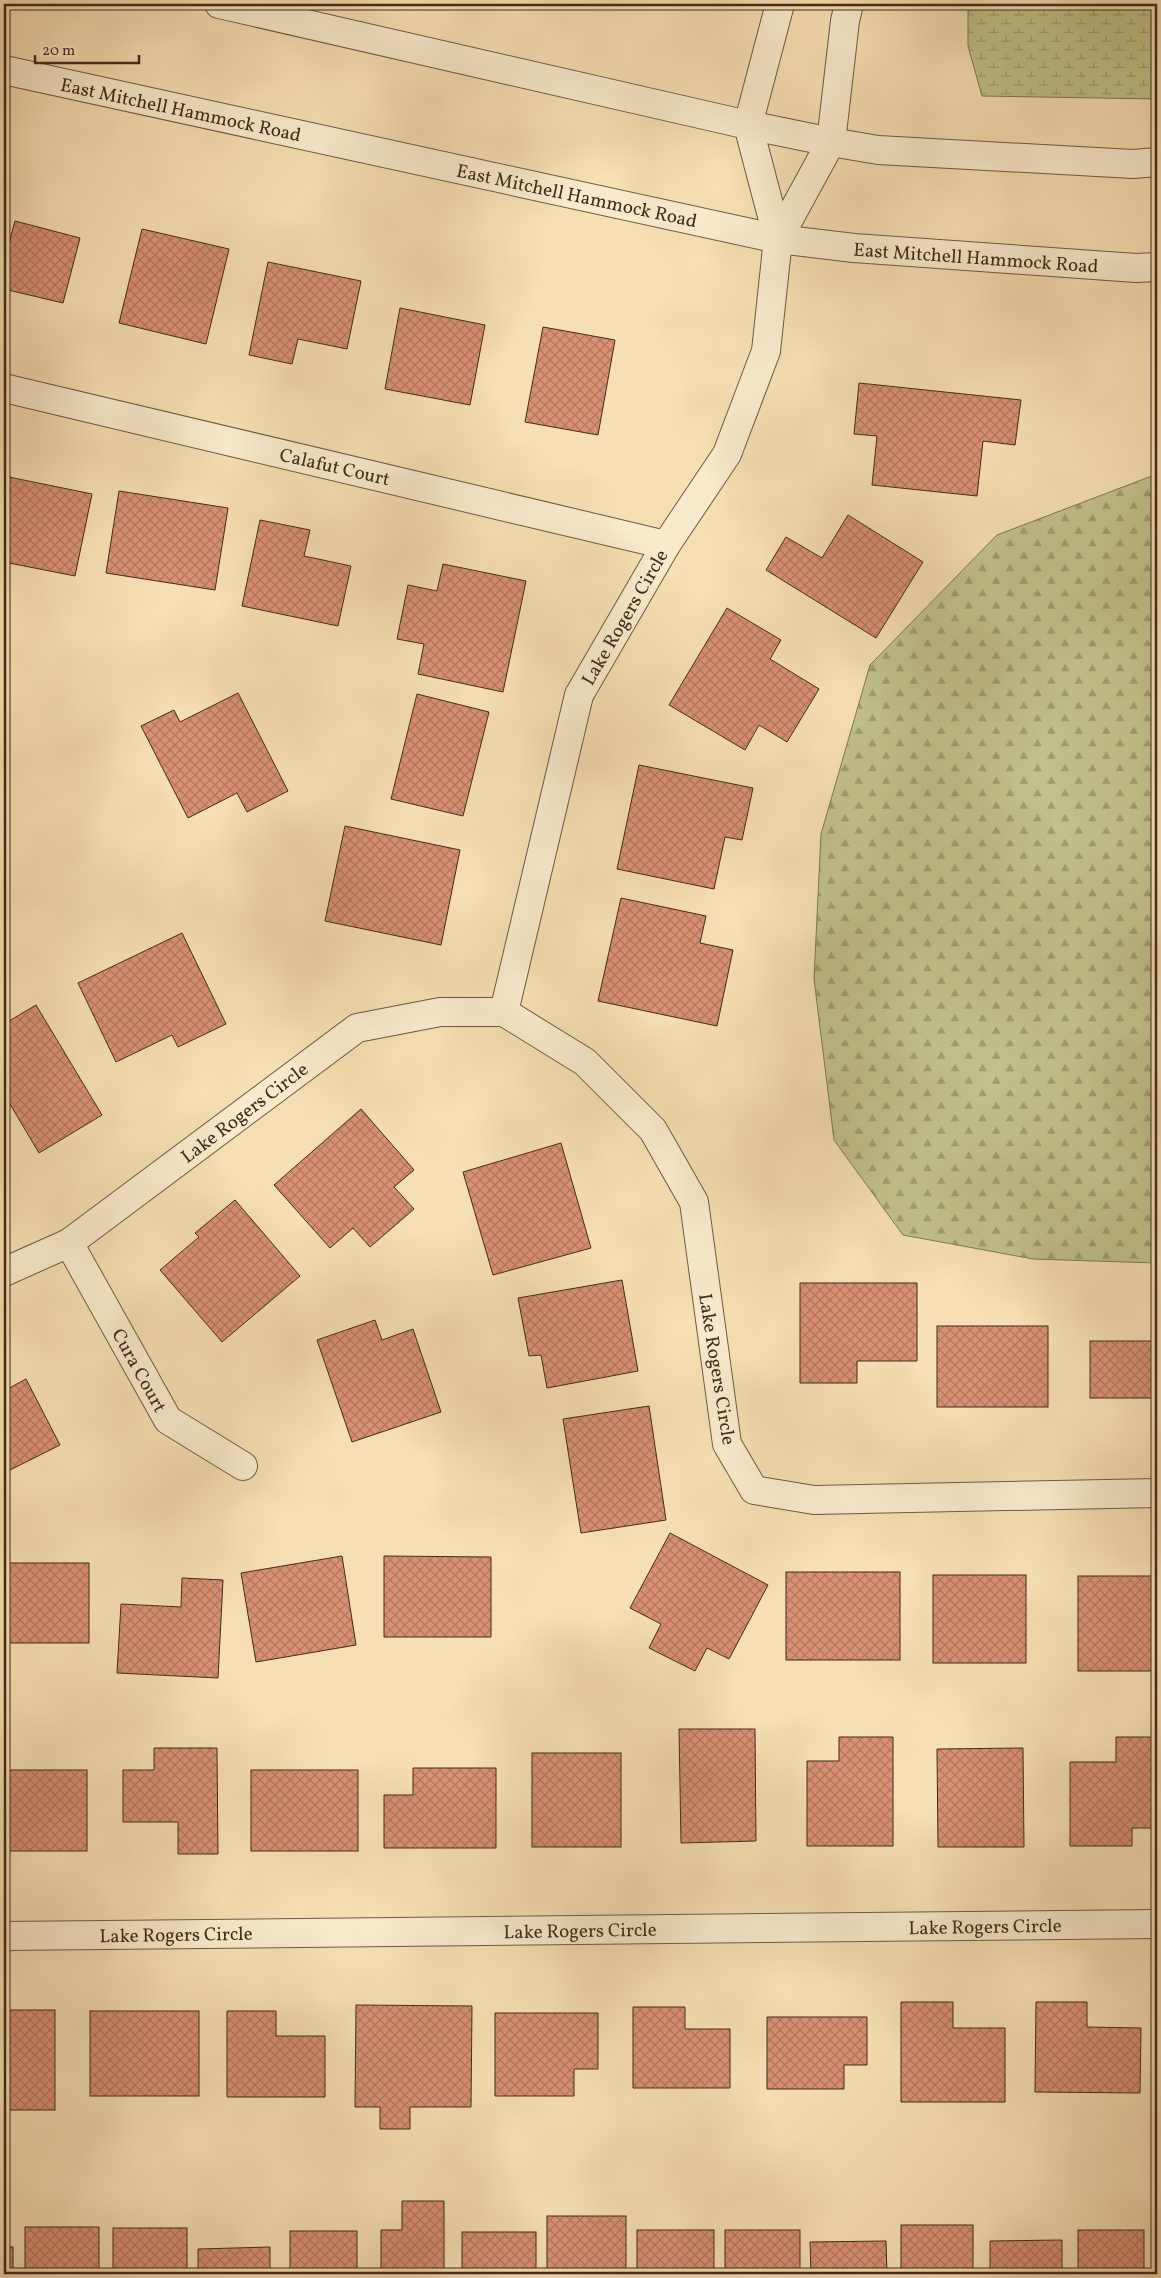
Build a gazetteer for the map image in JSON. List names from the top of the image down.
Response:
{
  "streets": {
    "street": [
      "East Mitchell Hammock Road",
      "Calafut Court",
      "Lake Rogers Circle",
      "Cura Court"
    ]
  },
  "crossings": [
    ["East Mitchell Hammock Road", "Lake Rogers Circle"],
    ["Calafut Court", "Lake Rogers Circle"],
    ["Lake Rogers Circle", "Cura Court"]
  ],
  "scale_bar": "20 m"
}
